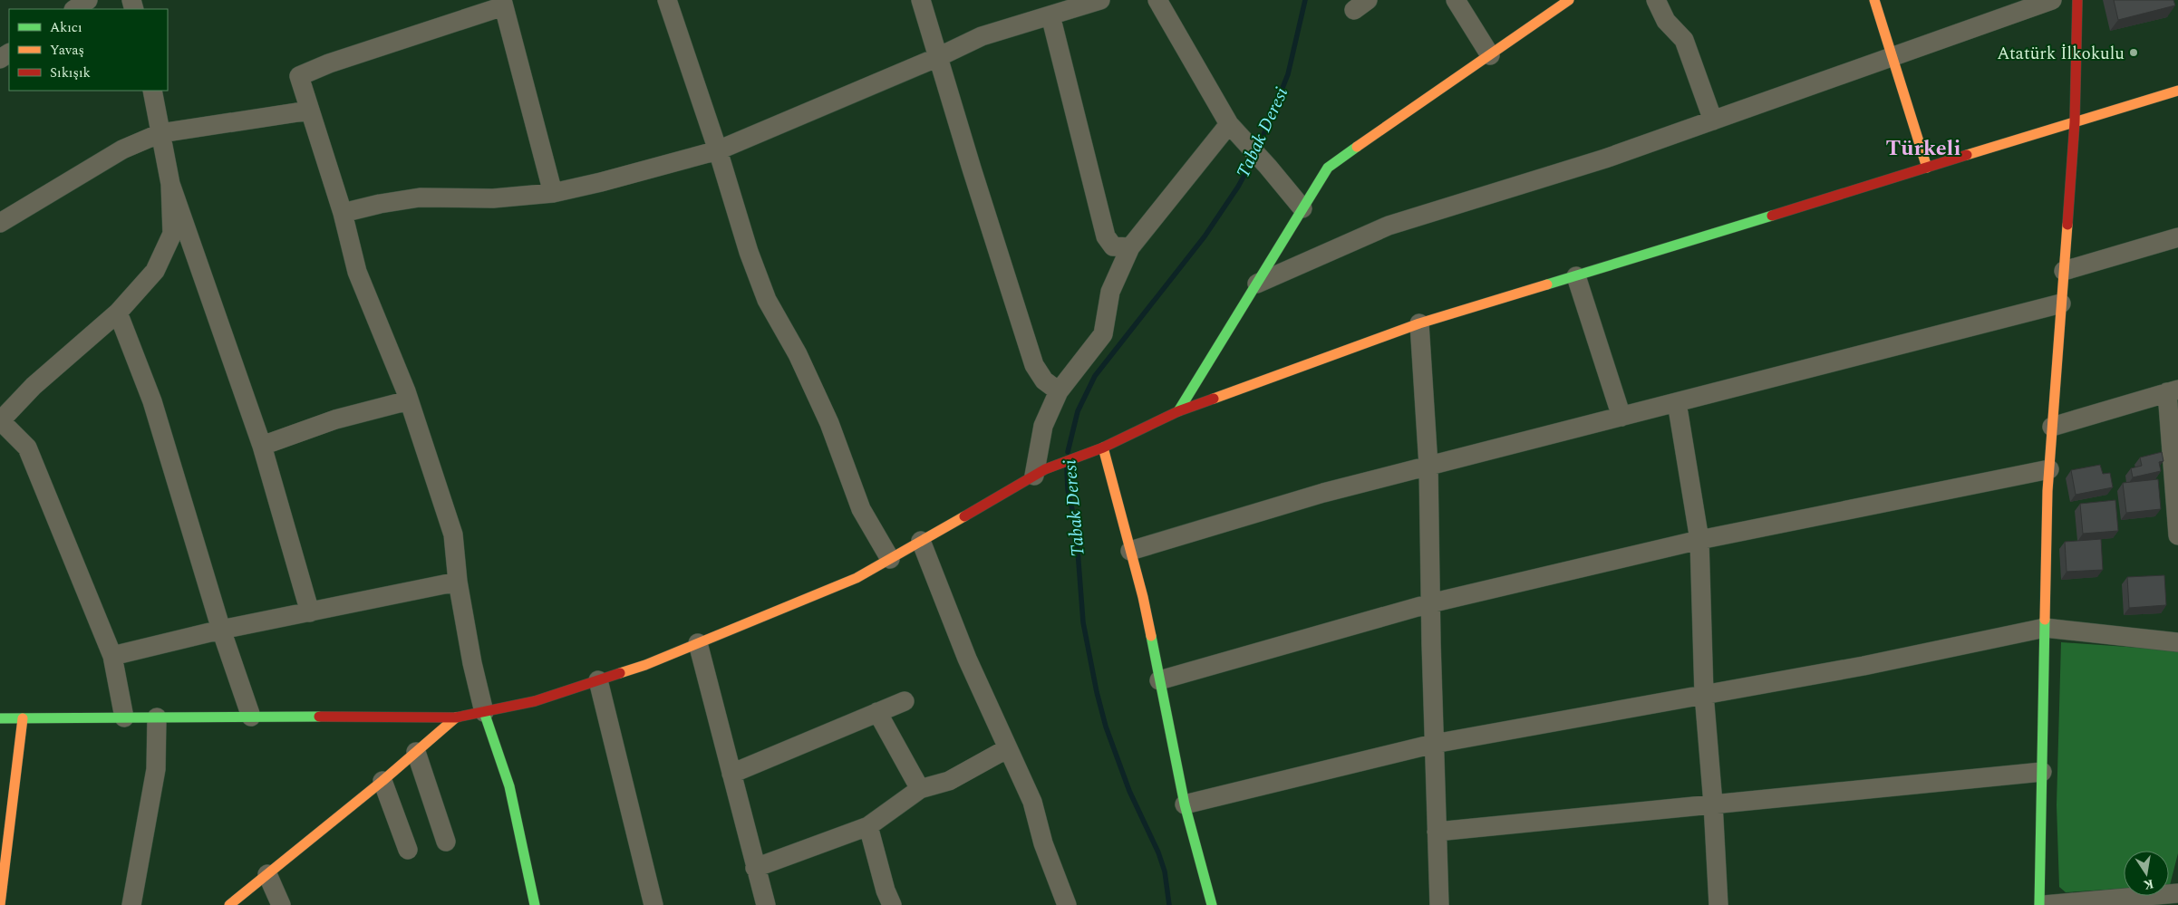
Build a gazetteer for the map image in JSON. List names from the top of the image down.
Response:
{
  "districts": ["Türkeli"],
  "water": ["Tabak Deresi"],
  "places": ["Atatürk İlkokulu"],
  "legend": ["Akıcı", "Yavaş", "Sıkışık"],
  "north": "bottom"
}
